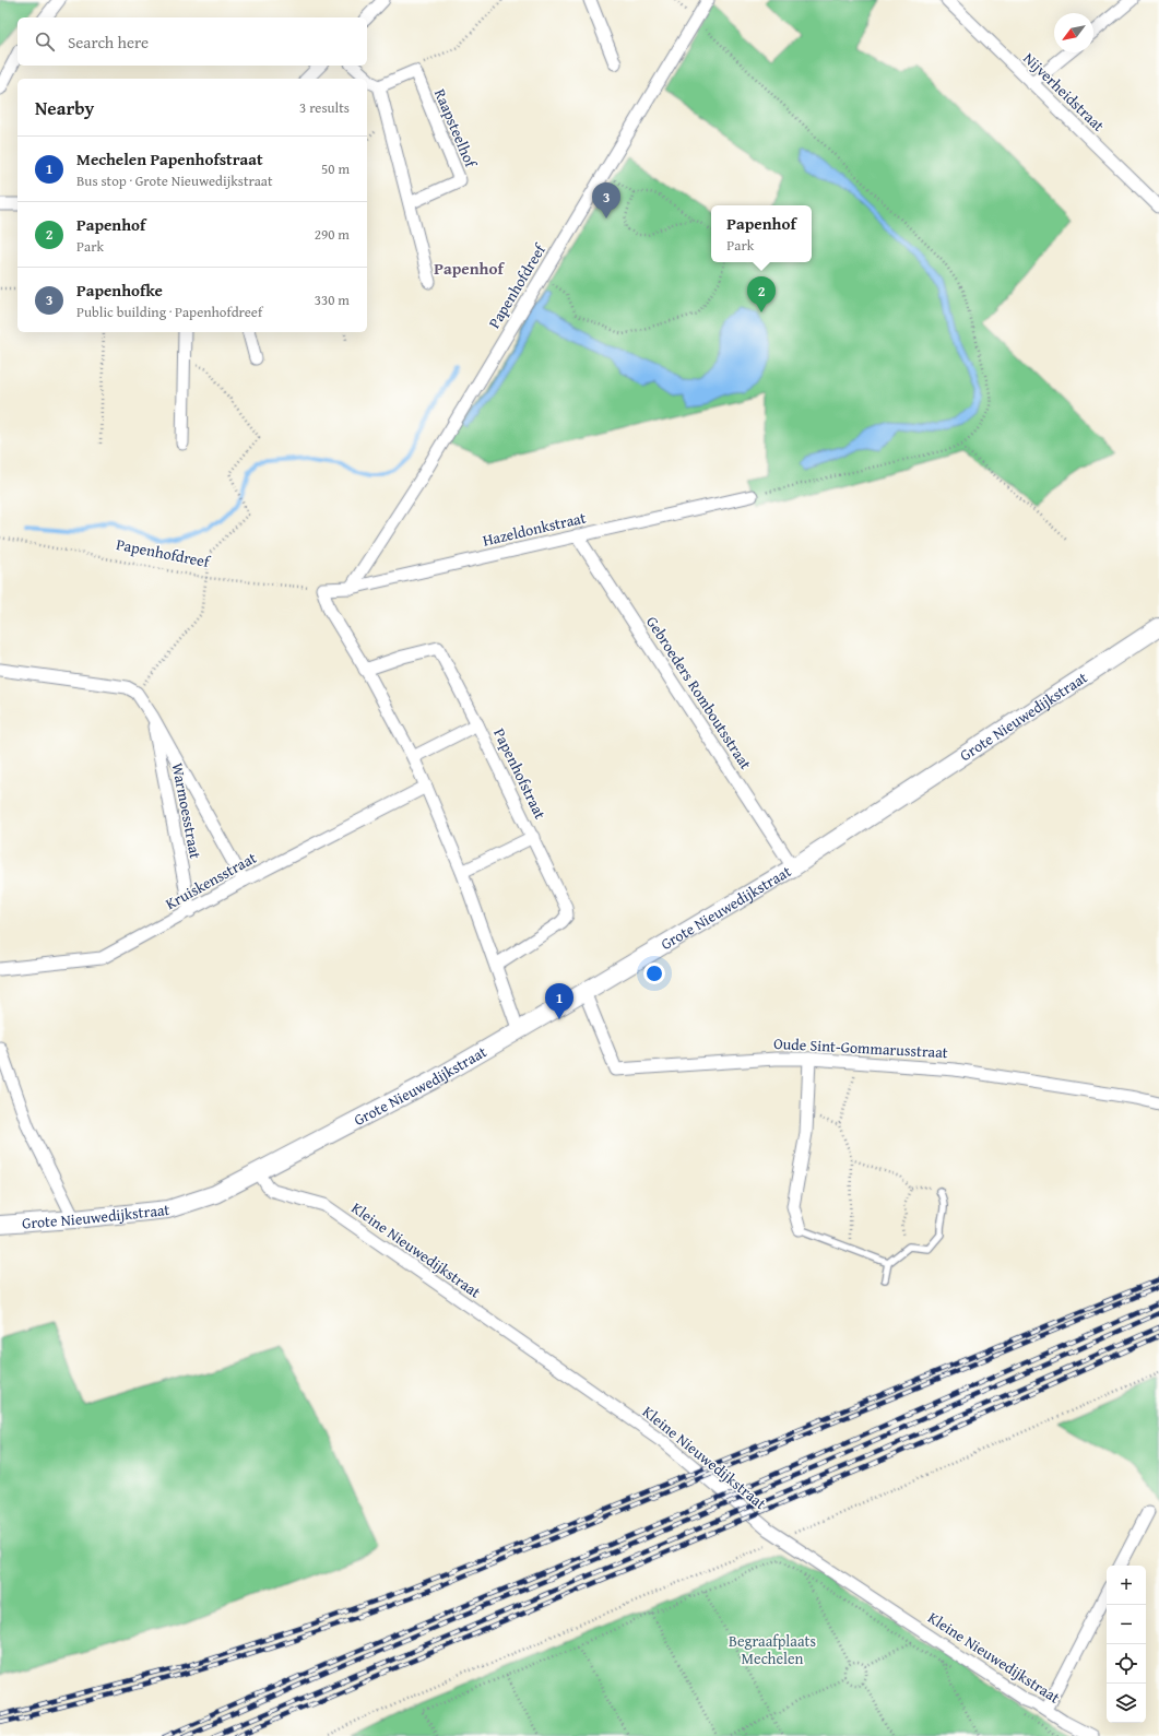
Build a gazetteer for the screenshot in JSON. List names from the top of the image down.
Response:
{
  "streets": {
    "main road": ["Grote Nieuwedijkstraat"],
    "street": [
      "Nijverheidstraat",
      "Raapsteelhof",
      "Papenhofdreef",
      "Hazeldonkstraat",
      "Gebroeders Romboutsstraat",
      "Papenhofstraat",
      "Warmoesstraat",
      "Kruiskensstraat",
      "Oude Sint-Gommarusstraat",
      "Kleine Nieuwedijkstraat"
    ]
  },
  "crossings": [
    ["Papenhofdreef", "Hazeldonkstraat"],
    ["Hazeldonkstraat", "Gebroeders Romboutsstraat"],
    ["Gebroeders Romboutsstraat", "Grote Nieuwedijkstraat"],
    ["Grote Nieuwedijkstraat", "Oude Sint-Gommarusstraat"],
    ["Grote Nieuwedijkstraat", "Kleine Nieuwedijkstraat"],
    ["Warmoesstraat", "Kruiskensstraat"]
  ],
  "districts": ["Papenhof"],
  "parks": ["Begraafplaats Mechelen"],
  "north": "bottom left",
  "page": {
    "search": "Search here",
    "heading": ["Nearby", "3 results"],
    "list": [
      {
        "mark": "1",
        "name": "Mechelen Papenhofstraat",
        "note": "Bus stop · Grote Nieuwedijkstraat",
        "value": "50 m"
      },
      {
        "mark": "2",
        "name": "Papenhof",
        "note": "Park",
        "value": "290 m"
      },
      {
        "mark": "3",
        "name": "Papenhofke",
        "note": "Public building · Papenhofdreef",
        "value": "330 m"
      }
    ],
    "pins": ["3", "2", "1"],
    "popup": ["Papenhof", "Park"],
    "map_buttons": ["+", "−"]
  }
}
